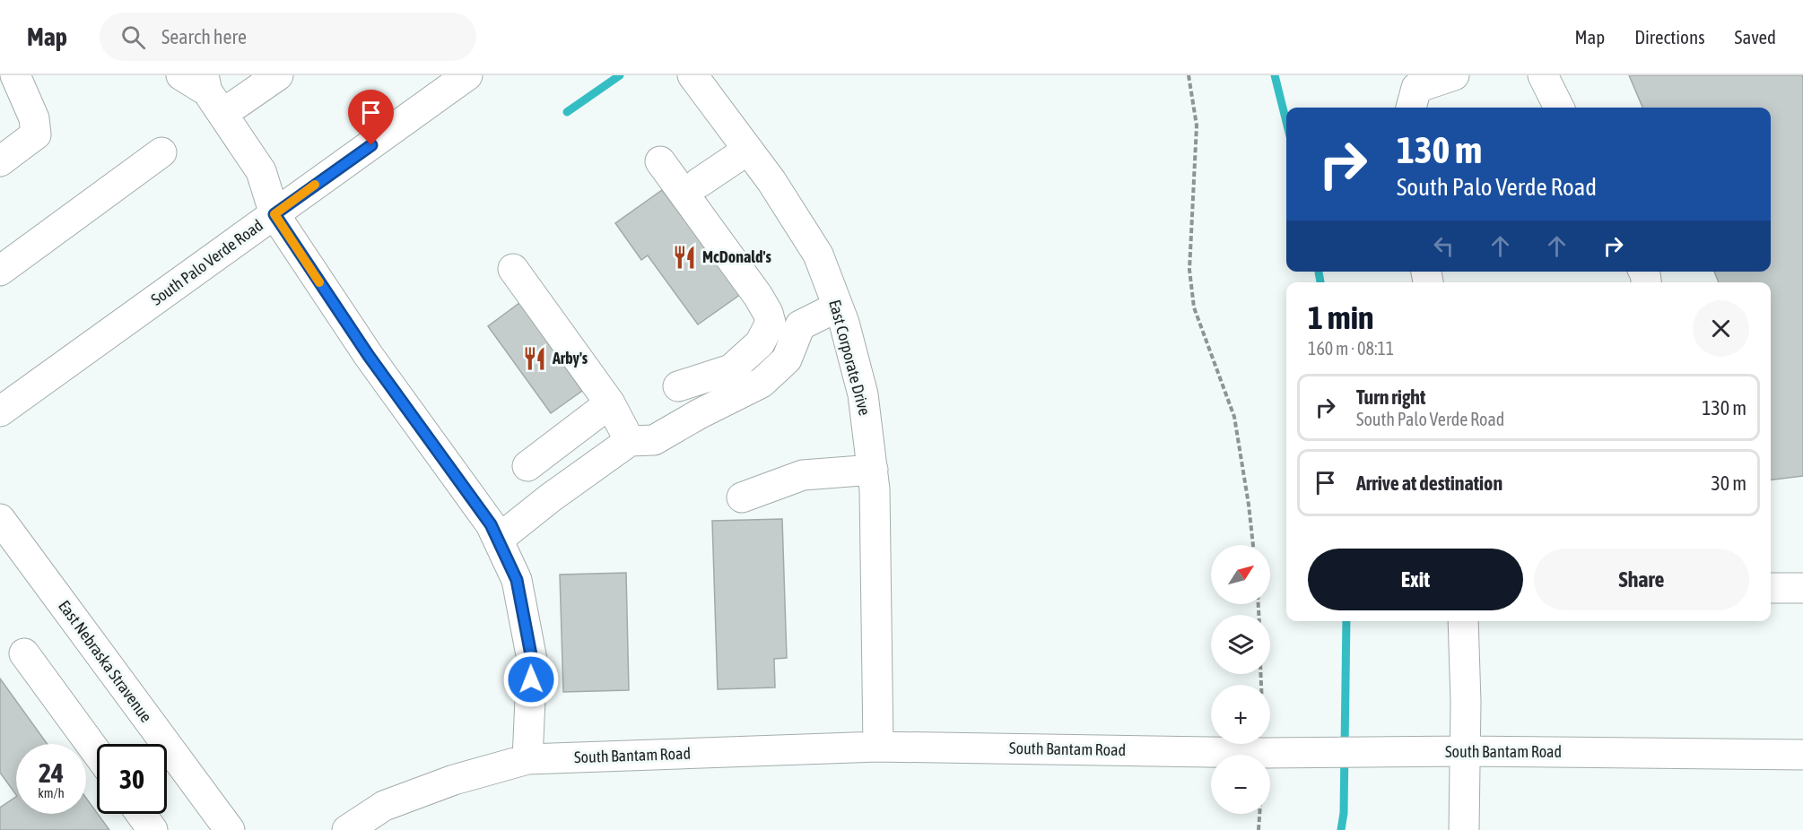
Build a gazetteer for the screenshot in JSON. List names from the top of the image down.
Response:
{
  "streets": {
    "street": [
      "South Palo Verde Road",
      "East Corporate Drive",
      "East Nebraska Stravenue",
      "South Bantam Road"
    ]
  },
  "crossings": [
    ["East Corporate Drive", "South Bantam Road"]
  ],
  "places": {
    "restaurant": ["McDonald's", "Arby's"]
  },
  "north": "top right",
  "page": {
    "header": "Map",
    "search": "Search here",
    "nav": ["Map", "Directions", "Saved"],
    "turn": ["130 m", "South Palo Verde Road"],
    "heading": ["1 min", "160 m · 08:11"],
    "list": [
      {
        "name": "Turn right",
        "note": "South Palo Verde Road",
        "value": "130 m"
      },
      {
        "name": "Arrive at destination",
        "value": "30 m"
      }
    ],
    "buttons": ["Exit", "Share"],
    "map_buttons": ["+", "−"],
    "speed": "24 km/h",
    "limit": "30"
  }
}
